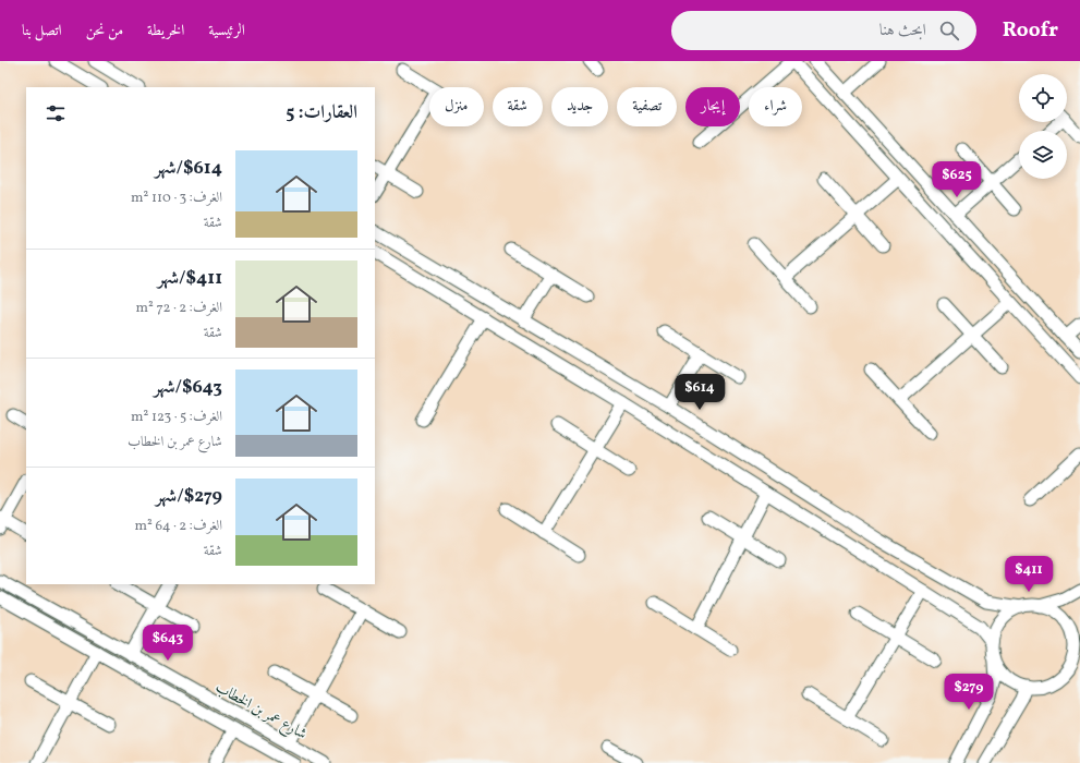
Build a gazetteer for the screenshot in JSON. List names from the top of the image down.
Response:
{
  "streets": {
    "street": ["شارع عمر بن الخطاب"]
  },
  "page": {
    "header": "Roofr",
    "search": "ابحث هنا",
    "nav": [
      "الرئيسية",
      "الخريطة",
      "من نحن",
      "اتصل بنا"
    ],
    "chip": [
      "شراء",
      "إيجار",
      "تصفية",
      "جديد",
      "شقة",
      "منزل"
    ],
    "heading": "العقارات: 5",
    "list": [
      {
        "name": "$614/شهر",
        "note": "الغرف: 3 · 110 m² · شقة"
      },
      {
        "name": "$411/شهر",
        "note": "الغرف: 2 · 72 m² · شقة"
      },
      {
        "name": "$643/شهر",
        "note": "الغرف: 5 · 123 m² · شارع عمر بن الخطاب"
      },
      {
        "name": "$279/شهر",
        "note": "الغرف: 2 · 64 m² · شقة"
      }
    ],
    "price": [
      "$625",
      "$614",
      "$411",
      "$643",
      "$279"
    ]
  }
}
